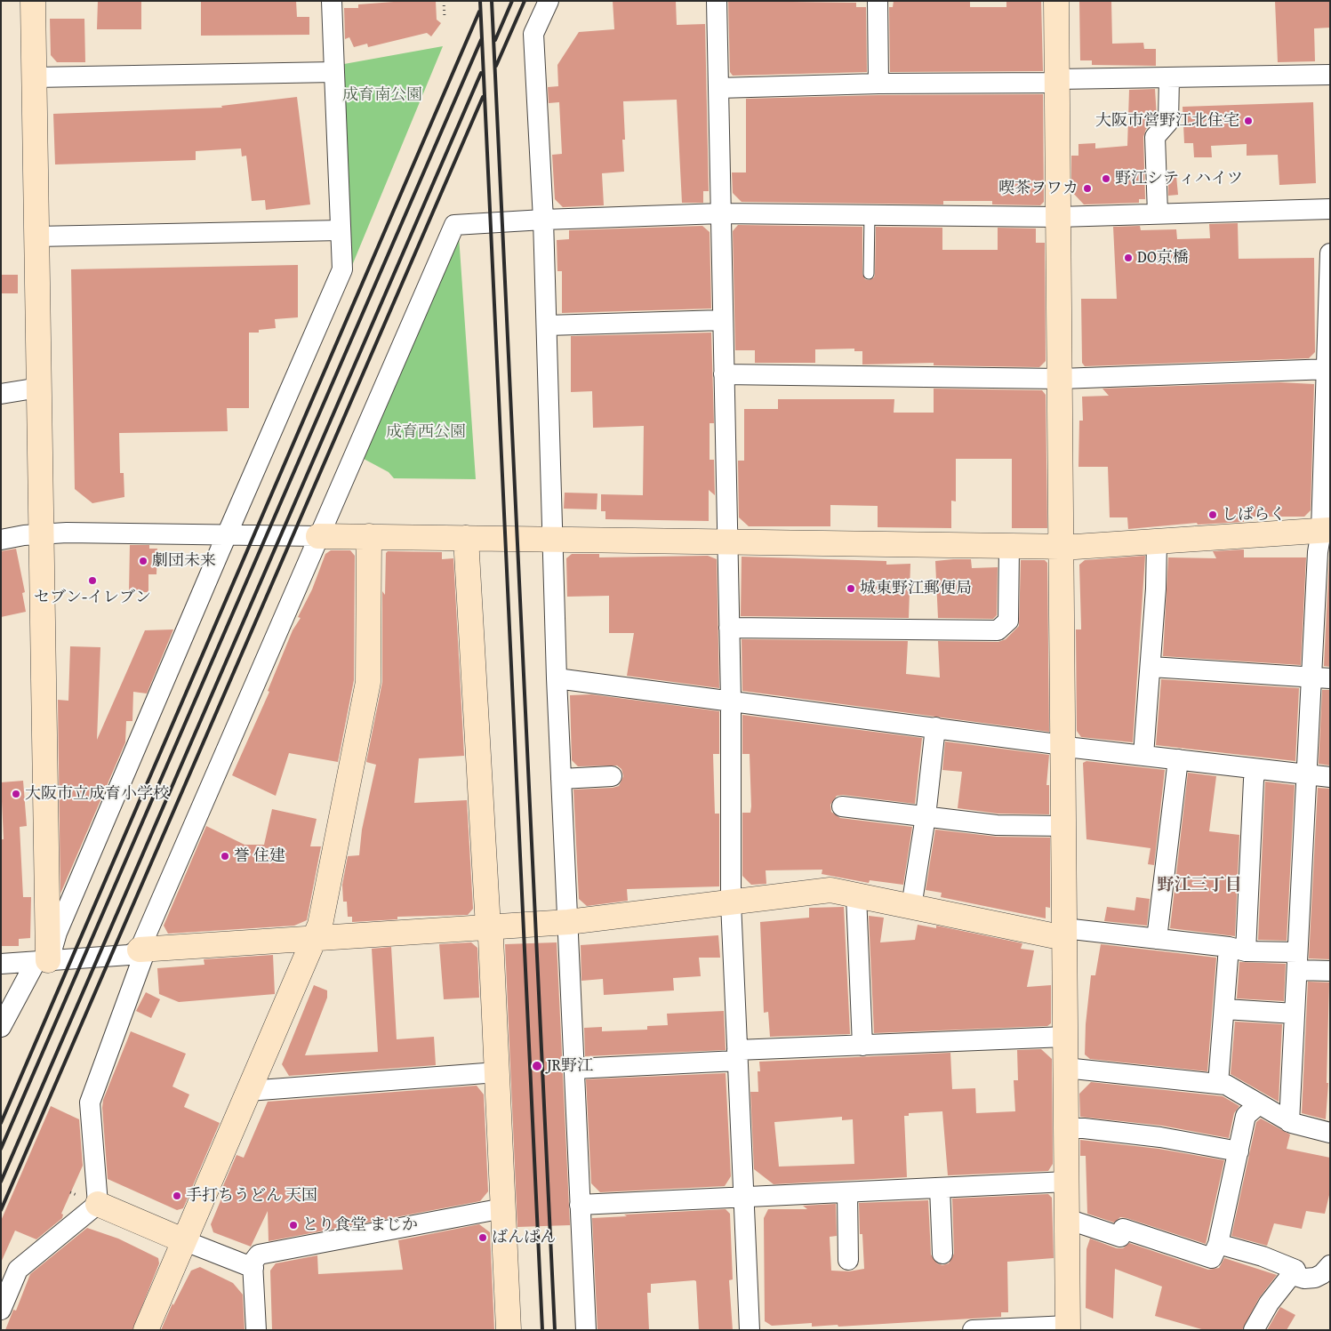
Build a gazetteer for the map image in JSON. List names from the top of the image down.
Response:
{
  "districts": ["野江三丁目"],
  "parks": ["成育南公園", "成育西公園"],
  "places": [
    "大阪市営野江北住宅",
    "野江シティハイツ",
    "喫茶ヲワカ",
    "DO京橋",
    "しばらく",
    "劇団未来",
    "セブン-イレブン",
    "城東野江郵便局",
    "大阪市立成育小学校",
    "誉 住建",
    "JR野江",
    "手打ちうどん 天国",
    "とり食堂 まじか",
    "ばんばん"
  ]
}
